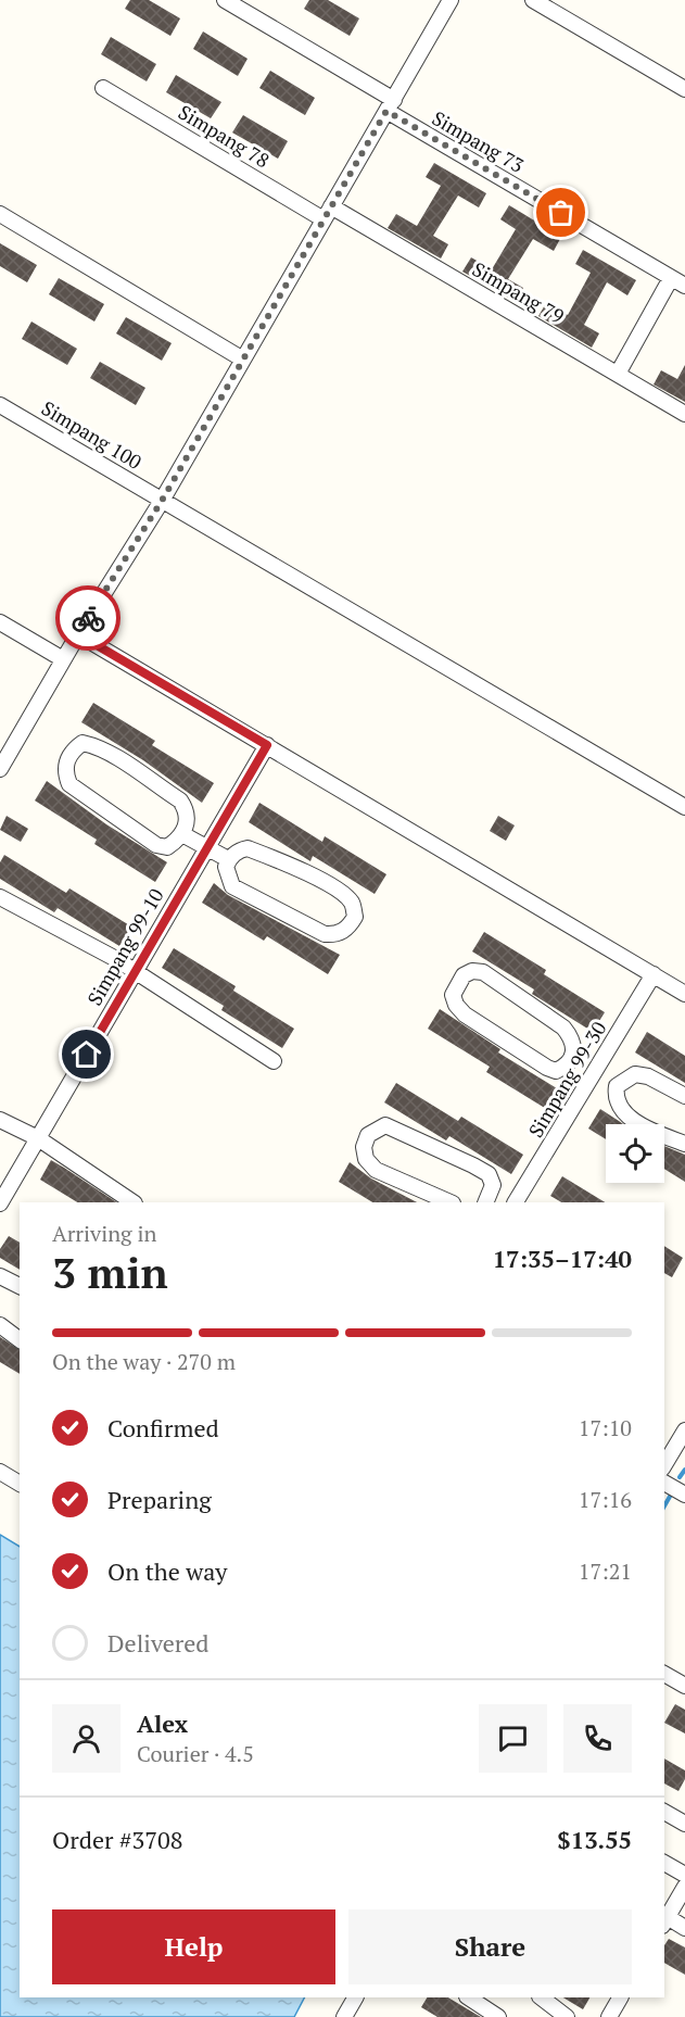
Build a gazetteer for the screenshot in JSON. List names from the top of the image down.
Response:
{
  "streets": {
    "street": [
      "Simpang 78",
      "Simpang 73",
      "Simpang 79",
      "Simpang 100",
      "Simpang 99-10",
      "Simpang 99-30"
    ]
  },
  "crossings": [
    ["Simpang 78", "Simpang 79"]
  ],
  "page": {
    "heading": ["3 min", "Arriving in", "17:35–17:40"],
    "panel": [
      "Alex",
      "Courier · 4.5",
      "Order #3708",
      "$13.55"
    ],
    "bar": "On the way · 270 m",
    "list": [
      ["Confirmed", "17:10"],
      ["Preparing", "17:16"],
      ["On the way", "17:21"],
      "Delivered"
    ],
    "buttons": ["Help", "Share"]
  }
}
